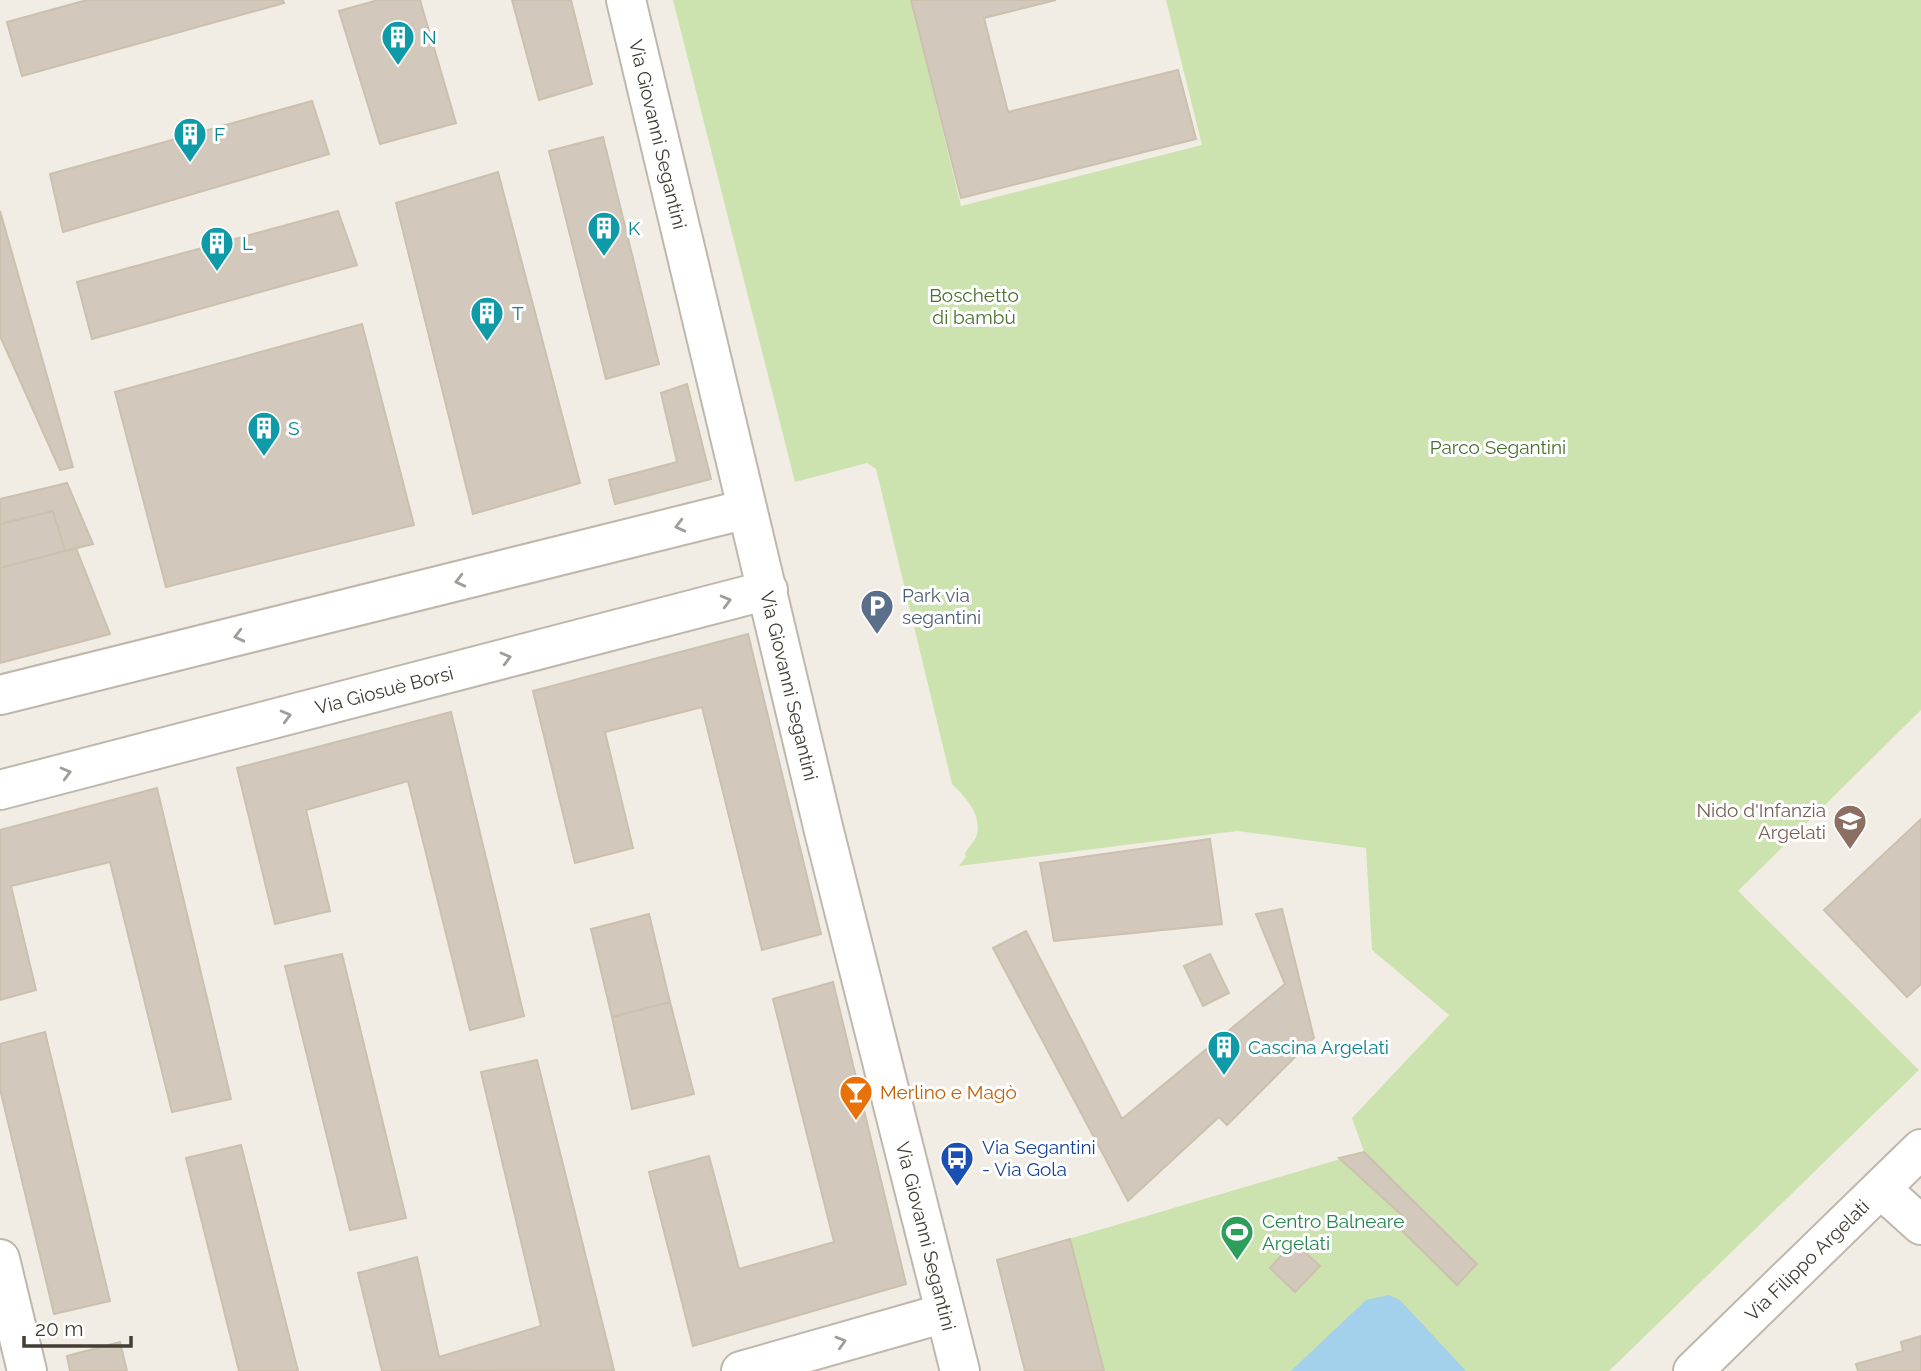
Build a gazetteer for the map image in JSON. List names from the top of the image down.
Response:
{
  "streets": {
    "street": ["Via Giovanni Segantini", "Via Giosuè Borsi", "Via Filippo Argelati"]
  },
  "crossings": [
    ["Via Giovanni Segantini", "Via Giosuè Borsi"]
  ],
  "parks": ["Boschetto di bambù", "Parco Segantini"],
  "places": {
    "building": [
      "N",
      "F",
      "K",
      "L",
      "T",
      "S",
      "Cascina Argelati"
    ],
    "parking": ["Park via segantini"],
    "school or university": ["Nido d'Infanzia Argelati"],
    "bar": ["Merlino e Magò"],
    "bus stop": ["Via Segantini - Via Gola"],
    "sports": ["Centro Balneare Argelati"]
  },
  "scale_bar": "20 m"
}
